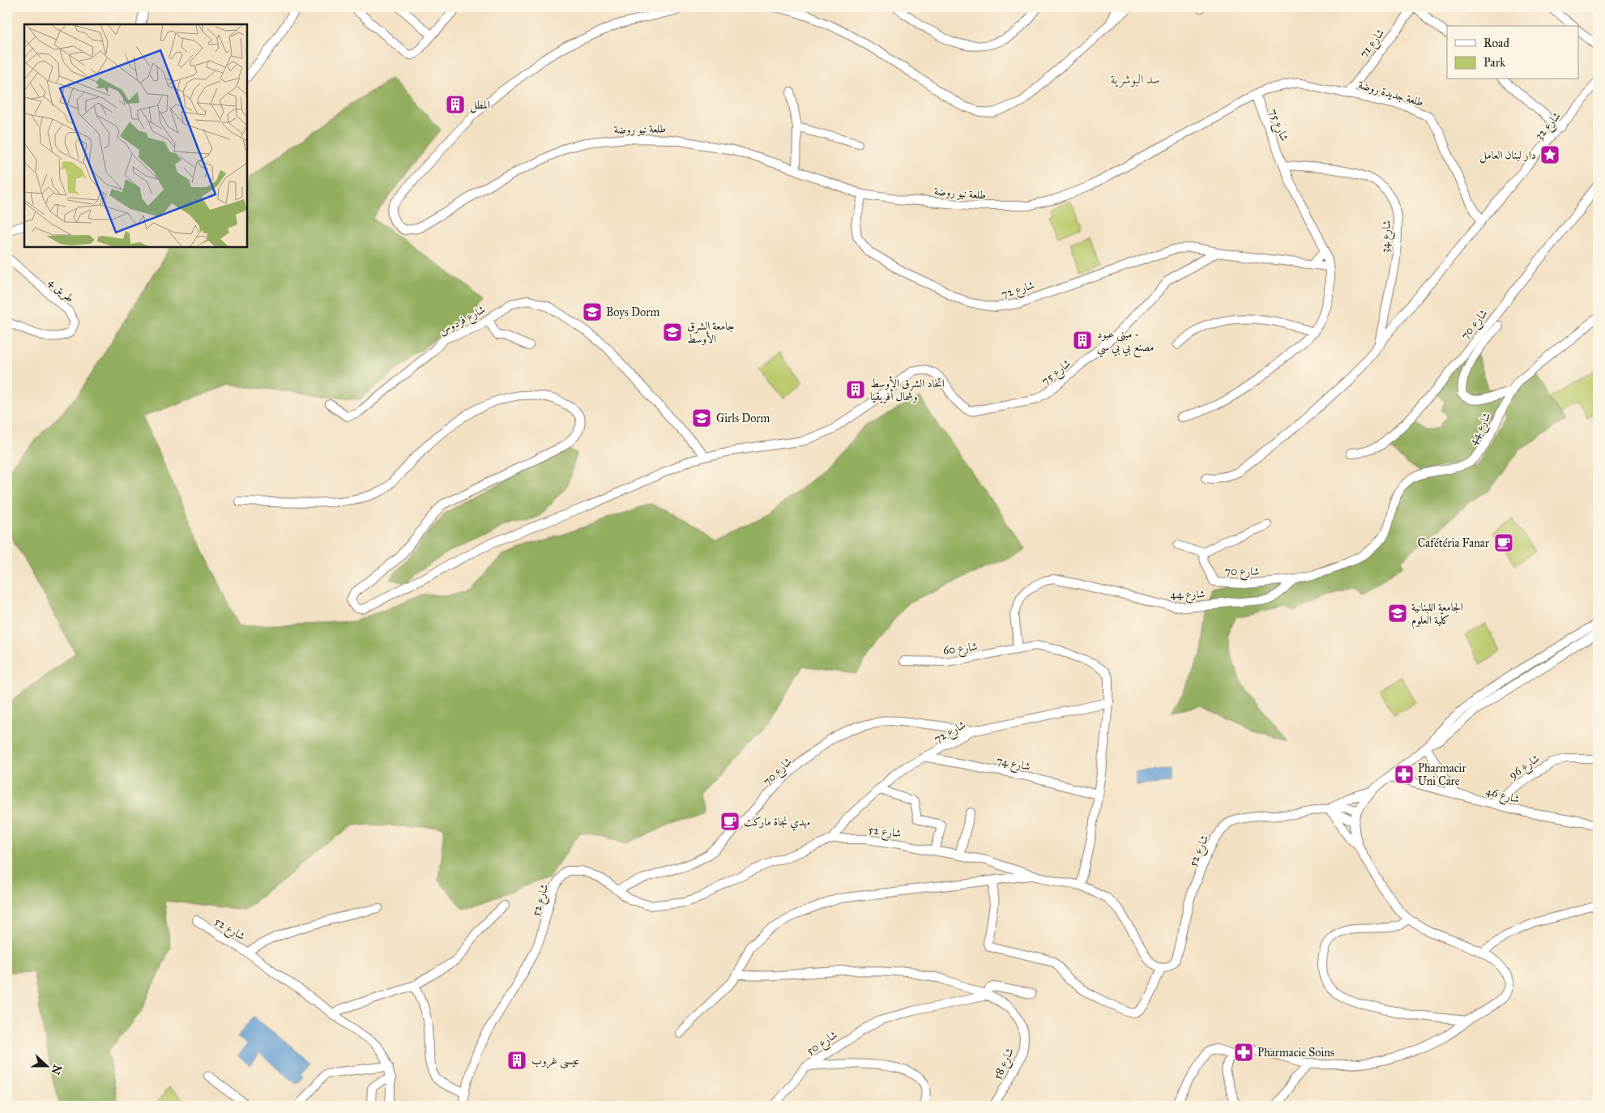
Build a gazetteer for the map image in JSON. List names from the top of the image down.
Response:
{
  "streets": {
    "street": [
      "شارع 71",
      "طلعة جديدة روضة",
      "شارع 75",
      "شارع 32",
      "طلعة نيو روضة",
      "شارع 34",
      "شارع 72",
      "طريق 4",
      "شارع فردوس",
      "شارع 70",
      "شارع 44",
      "شارع 60",
      "شارع 74",
      "شارع 96",
      "شارع 46",
      "شارع 52",
      "شارع 50",
      "شارع 58"
    ]
  },
  "crossings": [
    ["شارع 71", "طلعة جديدة روضة"],
    ["طلعة جديدة روضة", "شارع 75"],
    ["طلعة جديدة روضة", "شارع 32"],
    ["طلعة جديدة روضة", "طلعة نيو روضة"],
    ["طلعة جديدة روضة", "شارع 34"],
    ["شارع 75", "طلعة نيو روضة"],
    ["شارع 75", "شارع 34"],
    ["شارع 75", "شارع 72"],
    ["شارع 75", "شارع فردوس"],
    ["شارع 32", "شارع 34"],
    ["طلعة نيو روضة", "شارع 72"],
    ["شارع 72", "شارع 70"],
    ["شارع 72", "شارع 74"],
    ["شارع 72", "شارع 52"],
    ["شارع 70", "شارع 44"],
    ["شارع 70", "شارع 52"],
    ["شارع 44", "شارع 60"],
    ["شارع 96", "شارع 46"],
    ["شارع 50", "شارع 58"]
  ],
  "districts": ["سد البوشرية"],
  "places": {
    "building": [
      "المطل",
      "مبنى عبود - مصنع بي بي سي",
      "اتحاد الشرق الأوسط وشمال أفريقيا",
      "عيسى غروب"
    ],
    "place": ["دار لبنان العامل"],
    "school or university": [
      "Boys Dorm",
      "جامعة الشرق الأوسط",
      "Girls Dorm",
      "الجامعة اللبنانية كلّية العلوم"
    ],
    "cafe": ["Cafétéria Fanar", "مهدي نجاة ماركت"],
    "pharmacy": ["Pharmacir Uni Care", "Pharmacie Soins"]
  },
  "legend": ["Road", "Park"],
  "north": "right"
}
